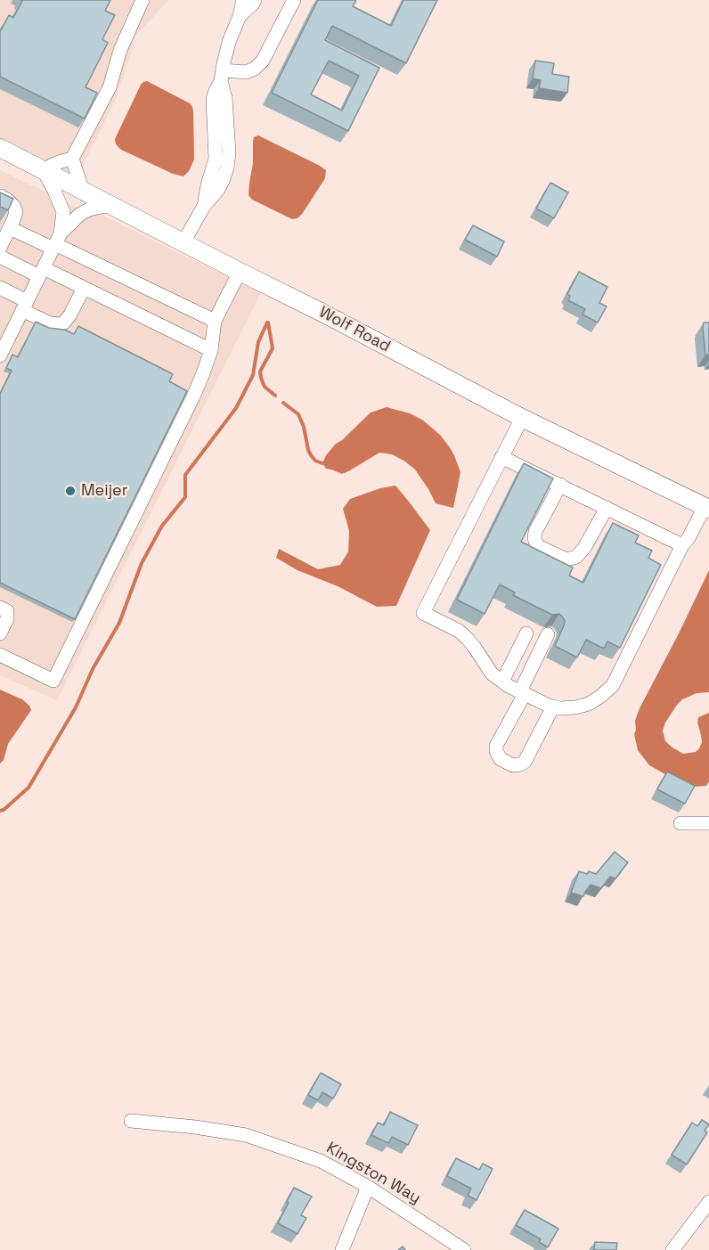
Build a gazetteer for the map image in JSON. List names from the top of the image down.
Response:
{
  "streets": {
    "main road": ["Wolf Road"],
    "street": ["Kingston Way"]
  },
  "places": ["Meijer"]
}
